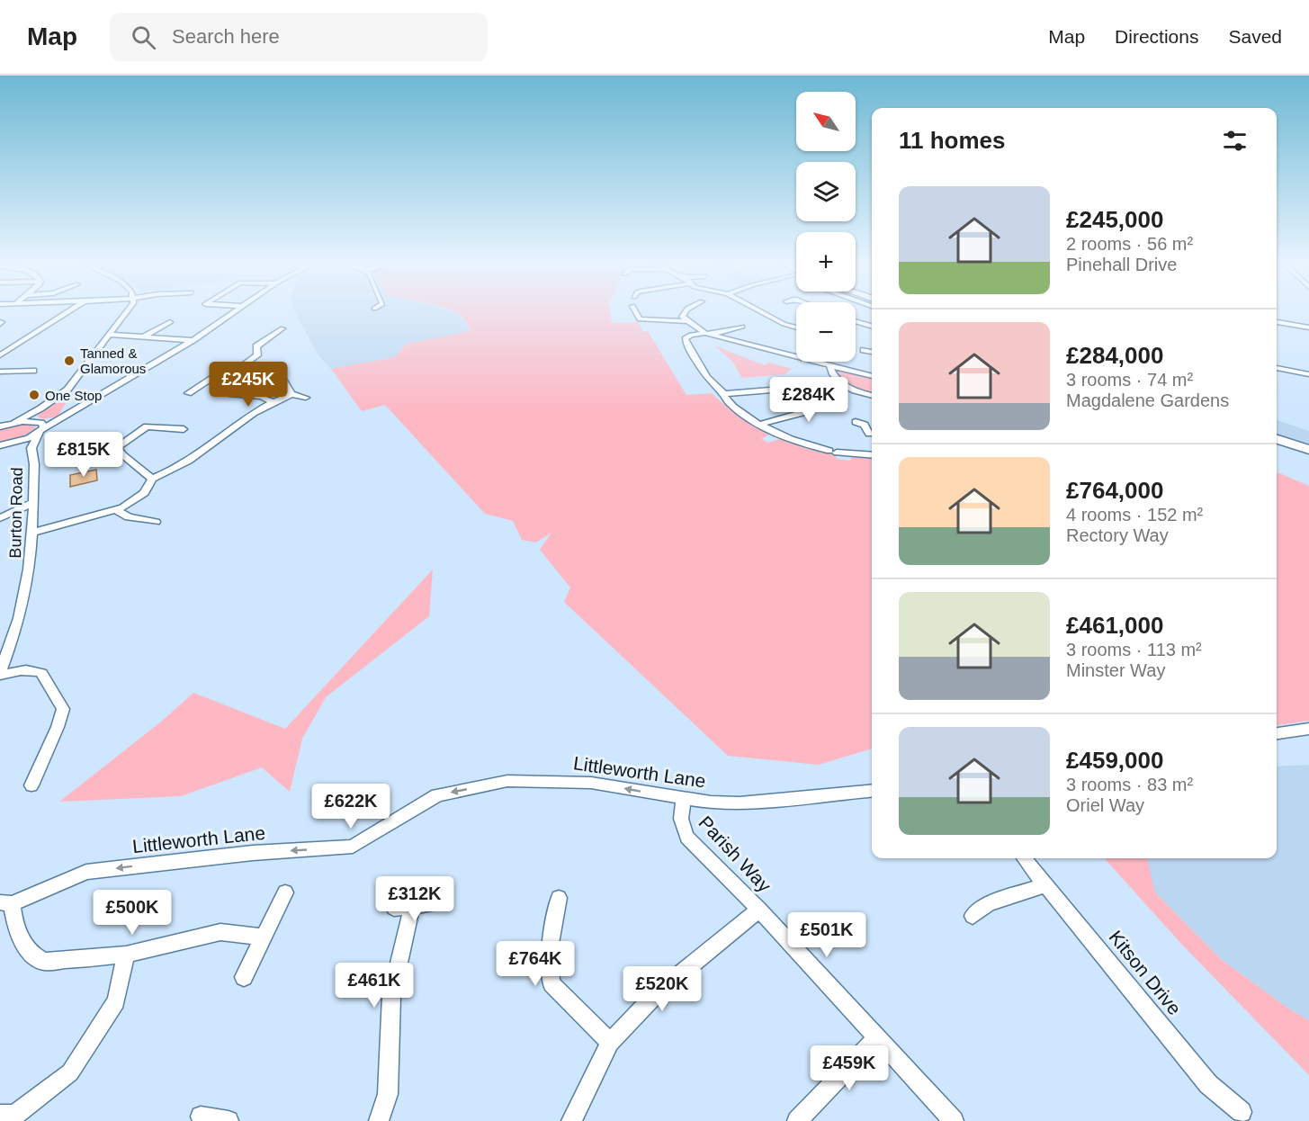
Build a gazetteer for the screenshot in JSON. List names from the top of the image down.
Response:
{
  "streets": {
    "street": [
      "Burton Road",
      "Littleworth Lane",
      "Parish Way",
      "Kitson Drive"
    ]
  },
  "crossings": [
    ["Littleworth Lane", "Parish Way"]
  ],
  "one_way": ["Littleworth Lane"],
  "places": ["Tanned & Glamorous", "One Stop"],
  "north": "top left",
  "page": {
    "header": "Map",
    "search": "Search here",
    "nav": ["Map", "Directions", "Saved"],
    "map_buttons": ["+", "−"],
    "heading": "11 homes",
    "list": [
      {
        "name": "£245,000",
        "note": "2 rooms · 56 m² · Pinehall Drive"
      },
      {
        "name": "£284,000",
        "note": "3 rooms · 74 m² · Magdalene Gardens"
      },
      {
        "name": "£764,000",
        "note": "4 rooms · 152 m² · Rectory Way"
      },
      {
        "name": "£461,000",
        "note": "3 rooms · 113 m² · Minster Way"
      },
      {
        "name": "£459,000",
        "note": "3 rooms · 83 m² · Oriel Way"
      }
    ],
    "price": [
      "£245K",
      "£284K",
      "£815K",
      "£622K",
      "£312K",
      "£500K",
      "£501K",
      "£764K",
      "£461K",
      "£520K",
      "£459K"
    ]
  }
}
